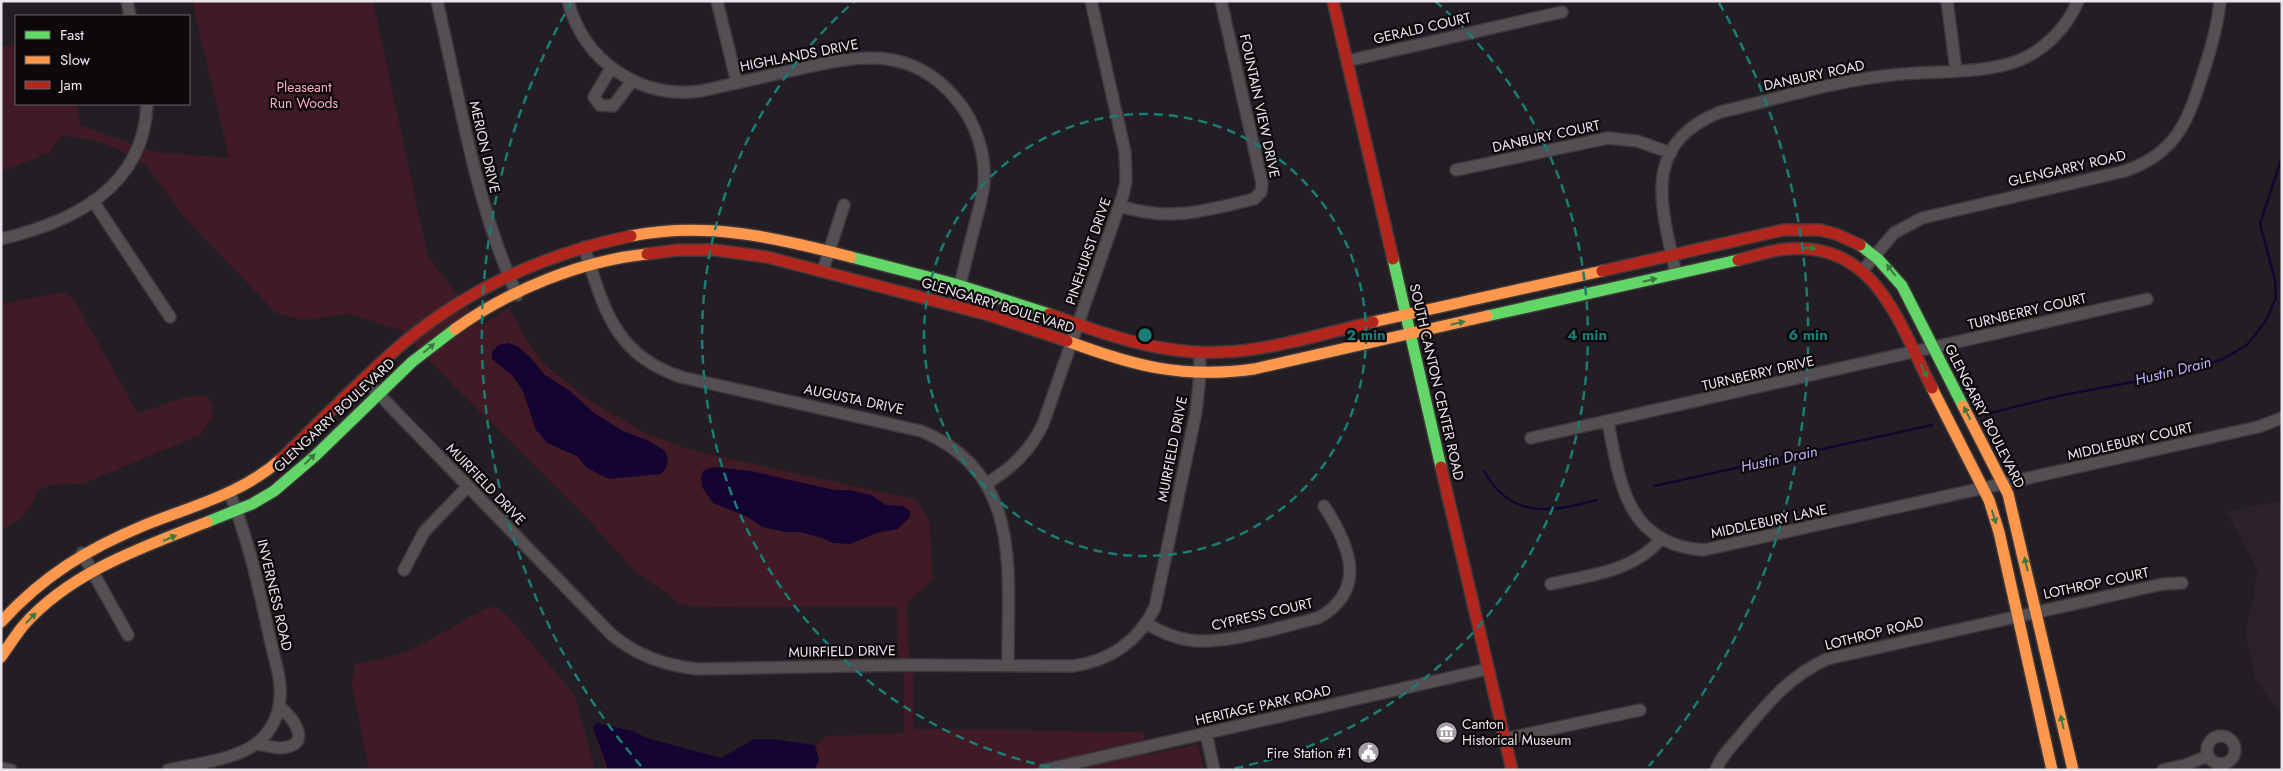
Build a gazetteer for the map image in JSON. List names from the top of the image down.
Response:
{
  "streets": {
    "street": [
      "GERALD COURT",
      "HIGHLANDS DRIVE",
      "DANBURY ROAD",
      "FOUNTAIN VIEW DRIVE",
      "DANBURY COURT",
      "MERION DRIVE",
      "GLENGARRY ROAD",
      "PINEHURST DRIVE",
      "GLENGARRY BOULEVARD",
      "TURNBERRY COURT",
      "TURNBERRY DRIVE",
      "SOUTH CANTON CENTER ROAD",
      "AUGUSTA DRIVE",
      "MIDDLEBURY COURT",
      "MUIRFIELD DRIVE",
      "MIDDLEBURY LANE",
      "LOTHROP COURT",
      "INVERNESS ROAD",
      "CYPRESS COURT",
      "LOTHROP ROAD",
      "HERITAGE PARK ROAD"
    ]
  },
  "crossings": [
    ["GERALD COURT", "SOUTH CANTON CENTER ROAD"],
    ["HIGHLANDS DRIVE", "GLENGARRY BOULEVARD"],
    ["DANBURY ROAD", "DANBURY COURT"],
    ["DANBURY ROAD", "GLENGARRY BOULEVARD"],
    ["FOUNTAIN VIEW DRIVE", "PINEHURST DRIVE"],
    ["MERION DRIVE", "GLENGARRY BOULEVARD"],
    ["GLENGARRY ROAD", "GLENGARRY BOULEVARD"],
    ["PINEHURST DRIVE", "GLENGARRY BOULEVARD"],
    ["PINEHURST DRIVE", "AUGUSTA DRIVE"],
    ["GLENGARRY BOULEVARD", "TURNBERRY COURT"],
    ["GLENGARRY BOULEVARD", "TURNBERRY DRIVE"],
    ["GLENGARRY BOULEVARD", "SOUTH CANTON CENTER ROAD"],
    ["GLENGARRY BOULEVARD", "AUGUSTA DRIVE"],
    ["GLENGARRY BOULEVARD", "MIDDLEBURY COURT"],
    ["GLENGARRY BOULEVARD", "MUIRFIELD DRIVE"],
    ["GLENGARRY BOULEVARD", "MIDDLEBURY LANE"],
    ["GLENGARRY BOULEVARD", "LOTHROP COURT"],
    ["GLENGARRY BOULEVARD", "INVERNESS ROAD"],
    ["GLENGARRY BOULEVARD", "LOTHROP ROAD"],
    ["TURNBERRY COURT", "TURNBERRY DRIVE"],
    ["TURNBERRY DRIVE", "MIDDLEBURY LANE"],
    ["SOUTH CANTON CENTER ROAD", "HERITAGE PARK ROAD"],
    ["AUGUSTA DRIVE", "MUIRFIELD DRIVE"],
    ["MIDDLEBURY COURT", "MIDDLEBURY LANE"],
    ["MUIRFIELD DRIVE", "CYPRESS COURT"],
    ["LOTHROP COURT", "LOTHROP ROAD"]
  ],
  "water": ["Hustin Drain"],
  "parks": ["Pleaseant Run Woods"],
  "places": {
    "museum": ["Canton Historical Museum"],
    "public building": ["Fire Station #1"]
  },
  "legend": ["Fast", "Slow", "Jam"],
  "rings": ["2 min", "4 min", "6 min"]
}
